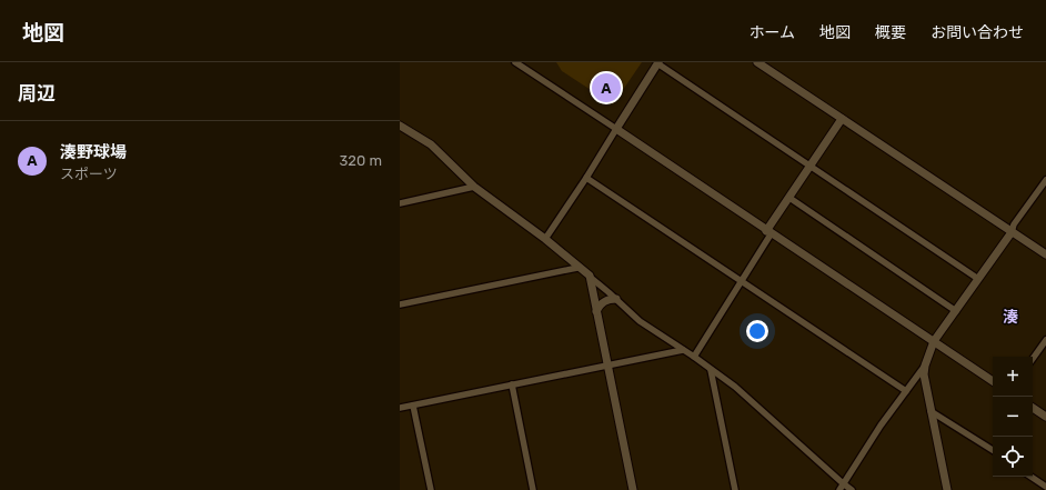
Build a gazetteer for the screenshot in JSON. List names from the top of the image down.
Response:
{
  "districts": ["湊"],
  "page": {
    "header": "地図",
    "nav": [
      "ホーム",
      "地図",
      "概要",
      "お問い合わせ"
    ],
    "heading": "周辺",
    "pins": "A",
    "list": [
      {
        "mark": "A",
        "name": "湊野球場",
        "note": "スポーツ",
        "value": "320 m"
      }
    ],
    "map_buttons": ["+", "−"]
  }
}
